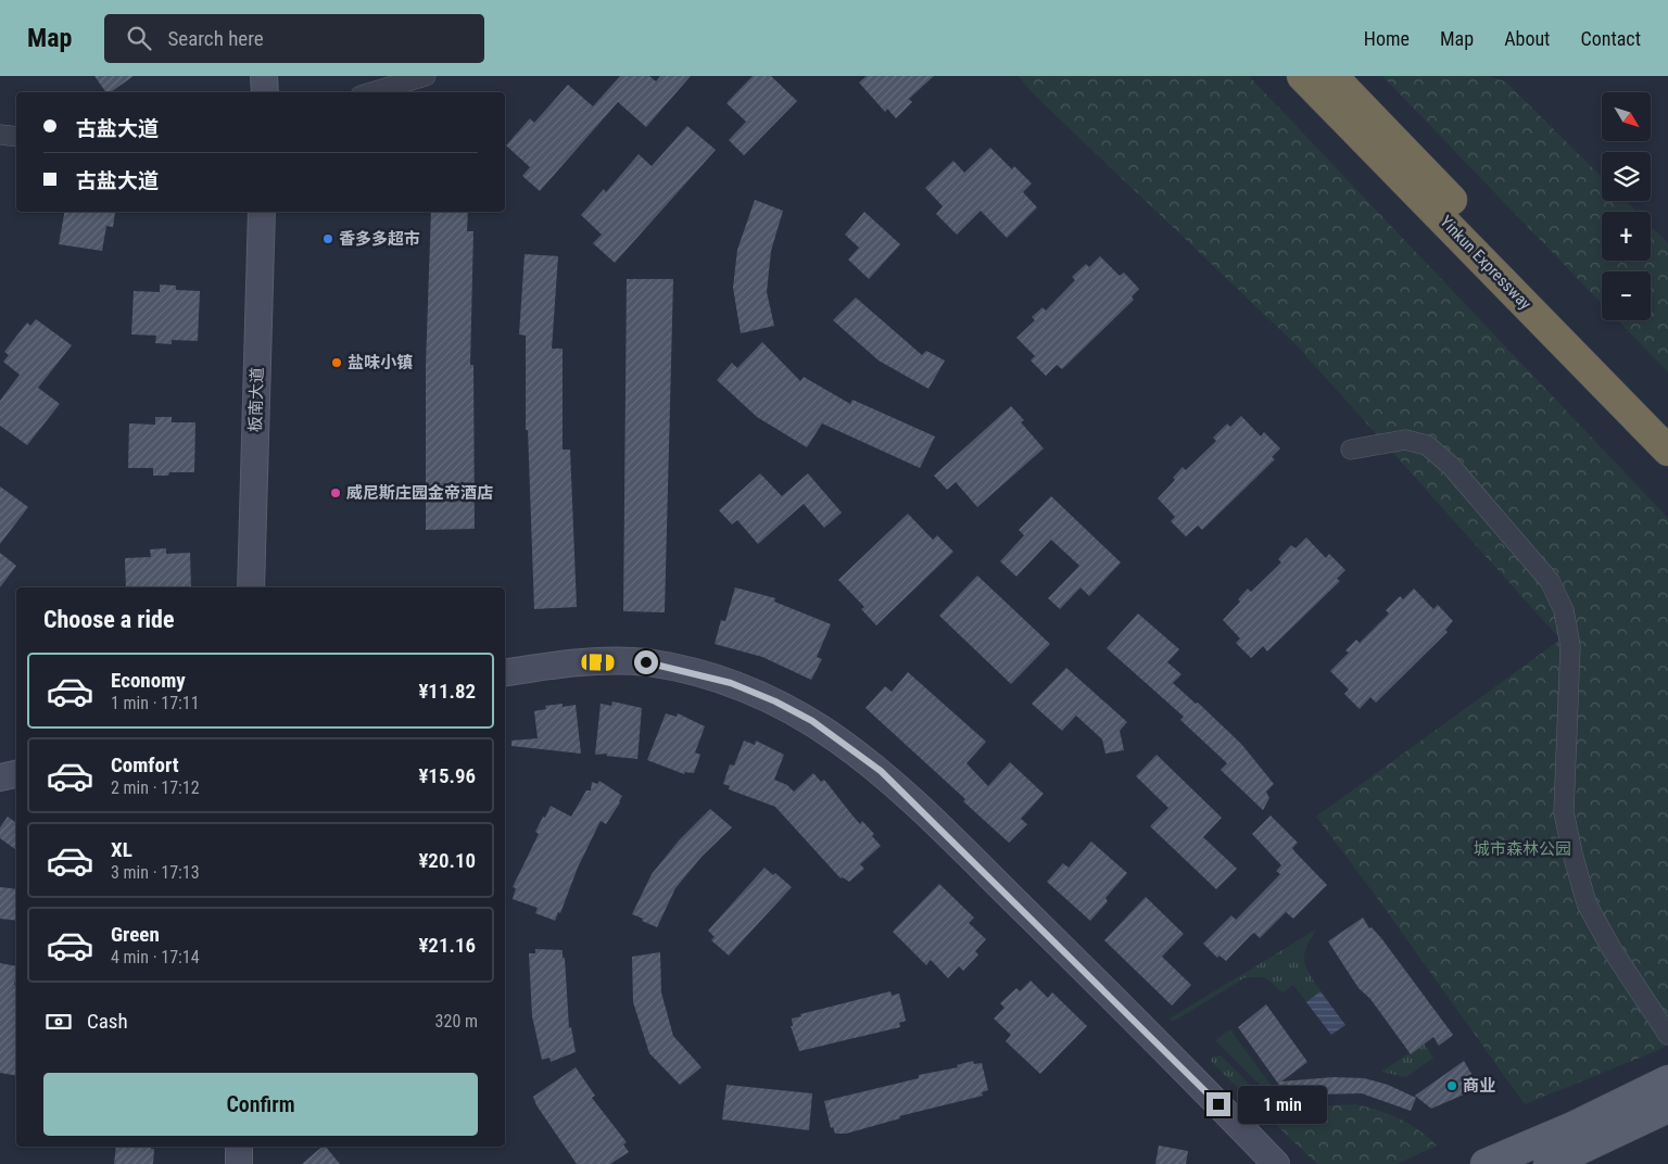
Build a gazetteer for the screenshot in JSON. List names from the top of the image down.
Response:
{
  "streets": {
    "highway": ["Yinkun Expressway"],
    "street": ["板南大道"]
  },
  "parks": ["城市森林公园"],
  "places": [
    "香多多超市",
    "盐味小镇",
    "威尼斯庄园金帝酒店",
    "商业"
  ],
  "north": "bottom right",
  "page": {
    "header": "Map",
    "search": "Search here",
    "nav": [
      "Home",
      "Map",
      "About",
      "Contact"
    ],
    "map_buttons": ["+", "−"],
    "banner": ["古盐大道", "古盐大道"],
    "heading": "Choose a ride",
    "list": [
      {
        "name": "Economy",
        "note": "1 min · 17:11",
        "value": "¥11.82"
      },
      {
        "name": "Comfort",
        "note": "2 min · 17:12",
        "value": "¥15.96"
      },
      {
        "name": "XL",
        "note": "3 min · 17:13",
        "value": "¥20.10"
      },
      {
        "name": "Green",
        "note": "4 min · 17:14",
        "value": "¥21.16"
      }
    ],
    "pay": ["Cash", "320 m"],
    "buttons": "Confirm",
    "bubble": "1 min"
  }
}
